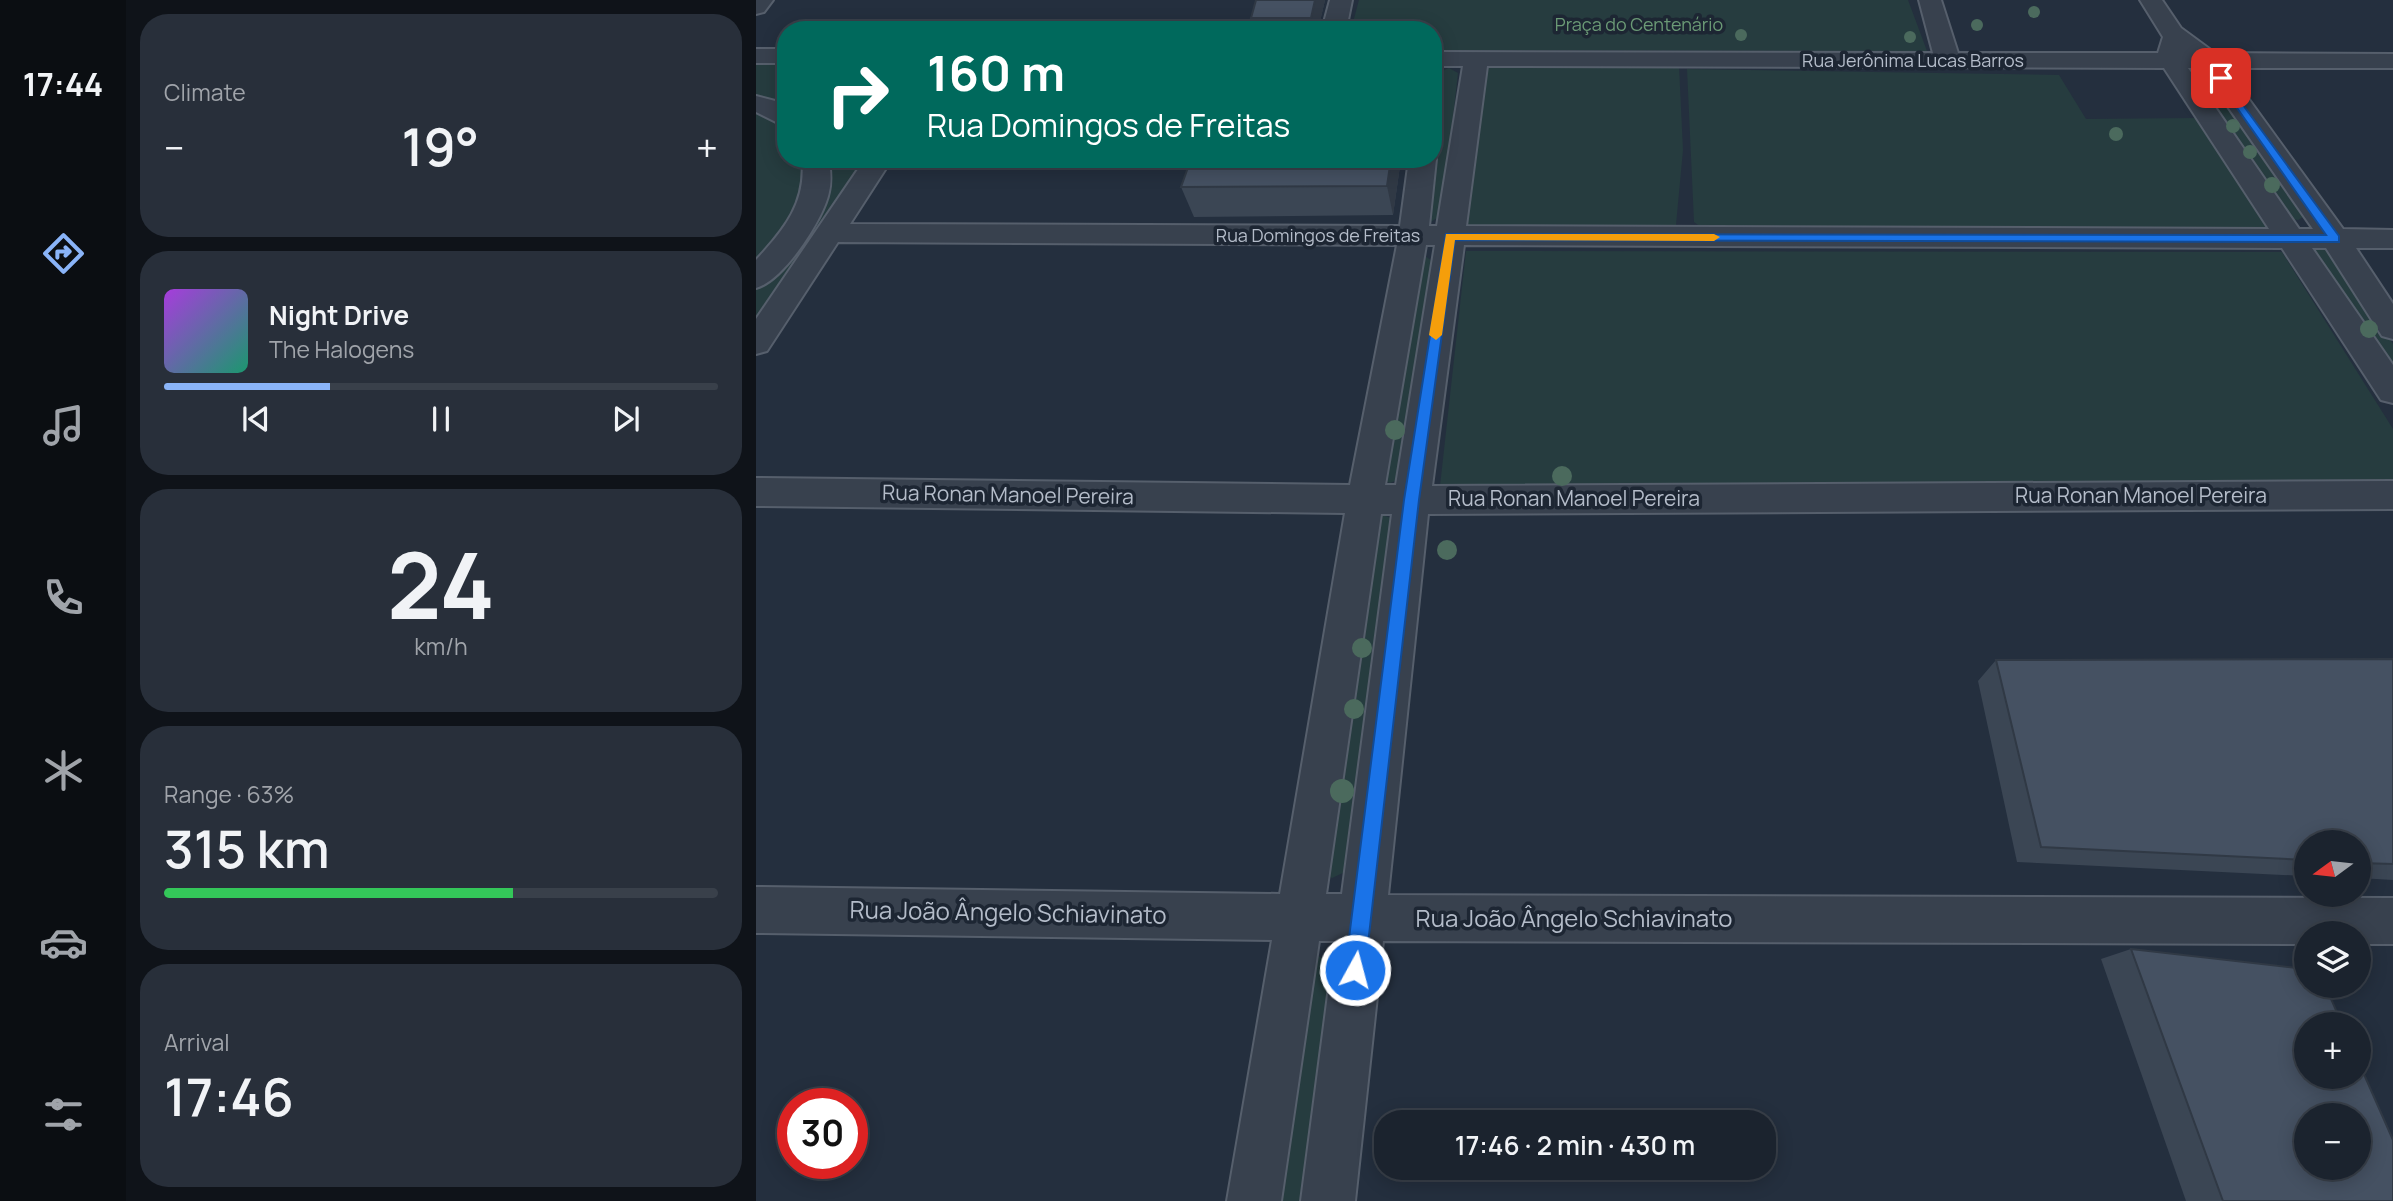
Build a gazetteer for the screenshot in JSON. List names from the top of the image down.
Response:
{
  "streets": {
    "street": [
      "Rua Jerônima Lucas Barros",
      "Rua Domingos de Freitas",
      "Rua Ronan Manoel Pereira",
      "Rua João Ângelo Schiavinato"
    ]
  },
  "parks": ["Praça do Centenário"],
  "north": "left",
  "page": {
    "tabs": "17:44",
    "tile": [
      "Climate",
      ["24", "km/h"],
      ["Range · 63%", "315 km"],
      ["Arrival", "17:46"]
    ],
    "turn": ["160 m", "Rua Domingos de Freitas"],
    "heat": ["−", "19°", "+"],
    "song": ["Night Drive", "The Halogens"],
    "map_buttons": ["+", "−"],
    "limit": "30",
    "trip": "17:46 · 2 min · 430 m"
  }
}
